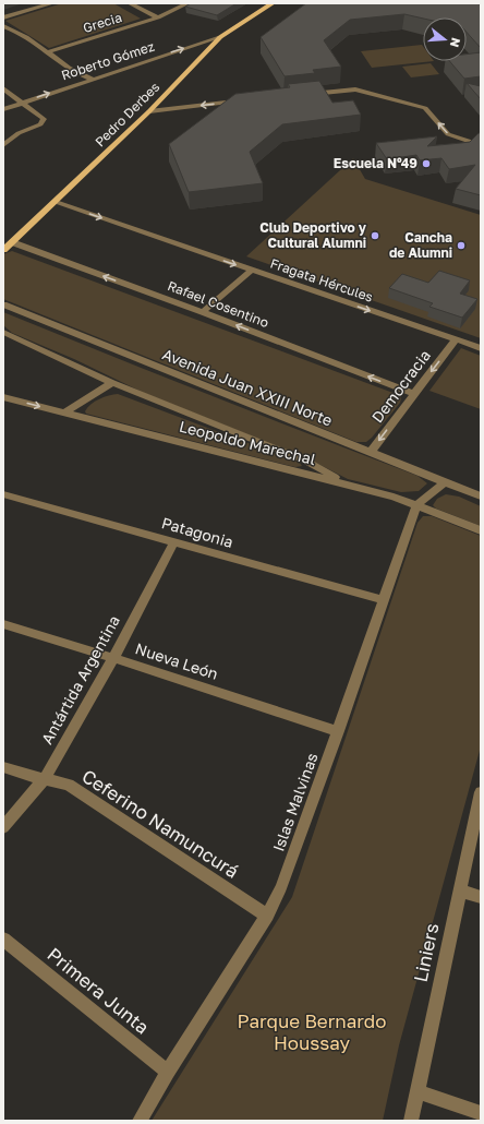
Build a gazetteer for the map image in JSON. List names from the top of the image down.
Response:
{
  "streets": {
    "main road": ["Pedro Derbes"],
    "street": [
      "Grecia",
      "Roberto Gómez",
      "Fragata Hércules",
      "Rafael Cosentino",
      "Democracia",
      "Avenida Juan XXIII Norte",
      "Leopoldo Marechal",
      "Patagonia",
      "Nueva León",
      "Antártida Argentina",
      "Islas Malvinas",
      "Ceferino Namuncurá",
      "Liniers",
      "Primera Junta"
    ]
  },
  "crossings": [
    ["Roberto Gómez", "Pedro Derbes"],
    ["Pedro Derbes", "Fragata Hércules"],
    ["Pedro Derbes", "Rafael Cosentino"],
    ["Fragata Hércules", "Democracia"],
    ["Rafael Cosentino", "Democracia"],
    ["Democracia", "Avenida Juan XXIII Norte"],
    ["Leopoldo Marechal", "Islas Malvinas"],
    ["Patagonia", "Antártida Argentina"],
    ["Patagonia", "Islas Malvinas"],
    ["Nueva León", "Antártida Argentina"],
    ["Nueva León", "Islas Malvinas"],
    ["Antártida Argentina", "Ceferino Namuncurá"],
    ["Islas Malvinas", "Ceferino Namuncurá"],
    ["Islas Malvinas", "Primera Junta"]
  ],
  "one_way": ["Fragata Hércules", "Democracia"],
  "parks": ["Parque Bernardo Houssay"],
  "places": ["Escuela N°49", "Club Deportivo y Cultural Alumni", "Cancha de Alumni"],
  "north": "right"
}
